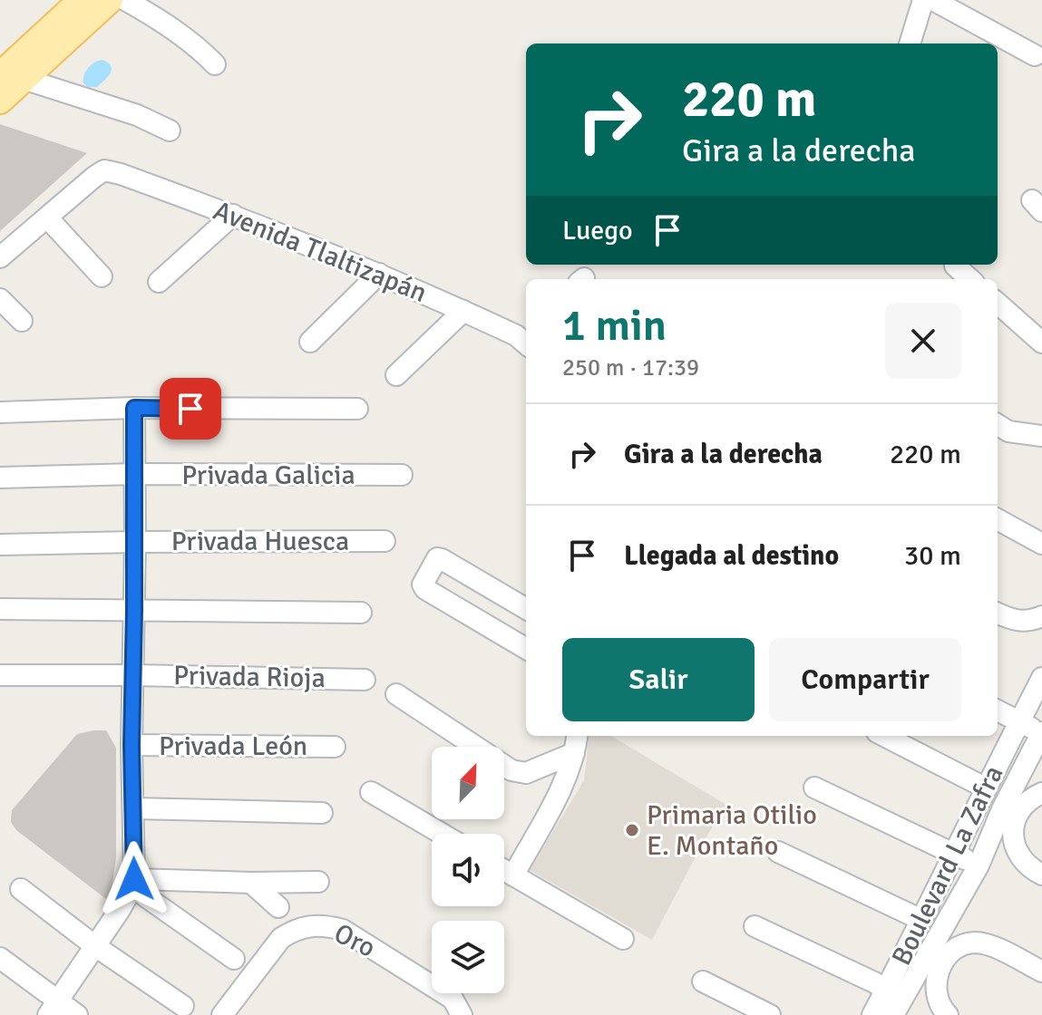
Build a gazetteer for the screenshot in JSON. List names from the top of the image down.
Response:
{
  "streets": {
    "street": [
      "Avenida Tlaltizapán",
      "Privada Galicia",
      "Privada Huesca",
      "Privada Rioja",
      "Privada León",
      "Boulevard La Zafra",
      "Oro"
    ]
  },
  "places": ["Primaria Otilio E. Montaño"],
  "north": "top right",
  "page": {
    "turn": ["220 m", "Gira a la derecha"],
    "then": "Luego",
    "heading": ["1 min", "250 m · 17:39"],
    "list": [
      {
        "name": "Gira a la derecha",
        "value": "220 m"
      },
      {
        "name": "Llegada al destino",
        "value": "30 m"
      }
    ],
    "buttons": ["Salir", "Compartir"]
  }
}
